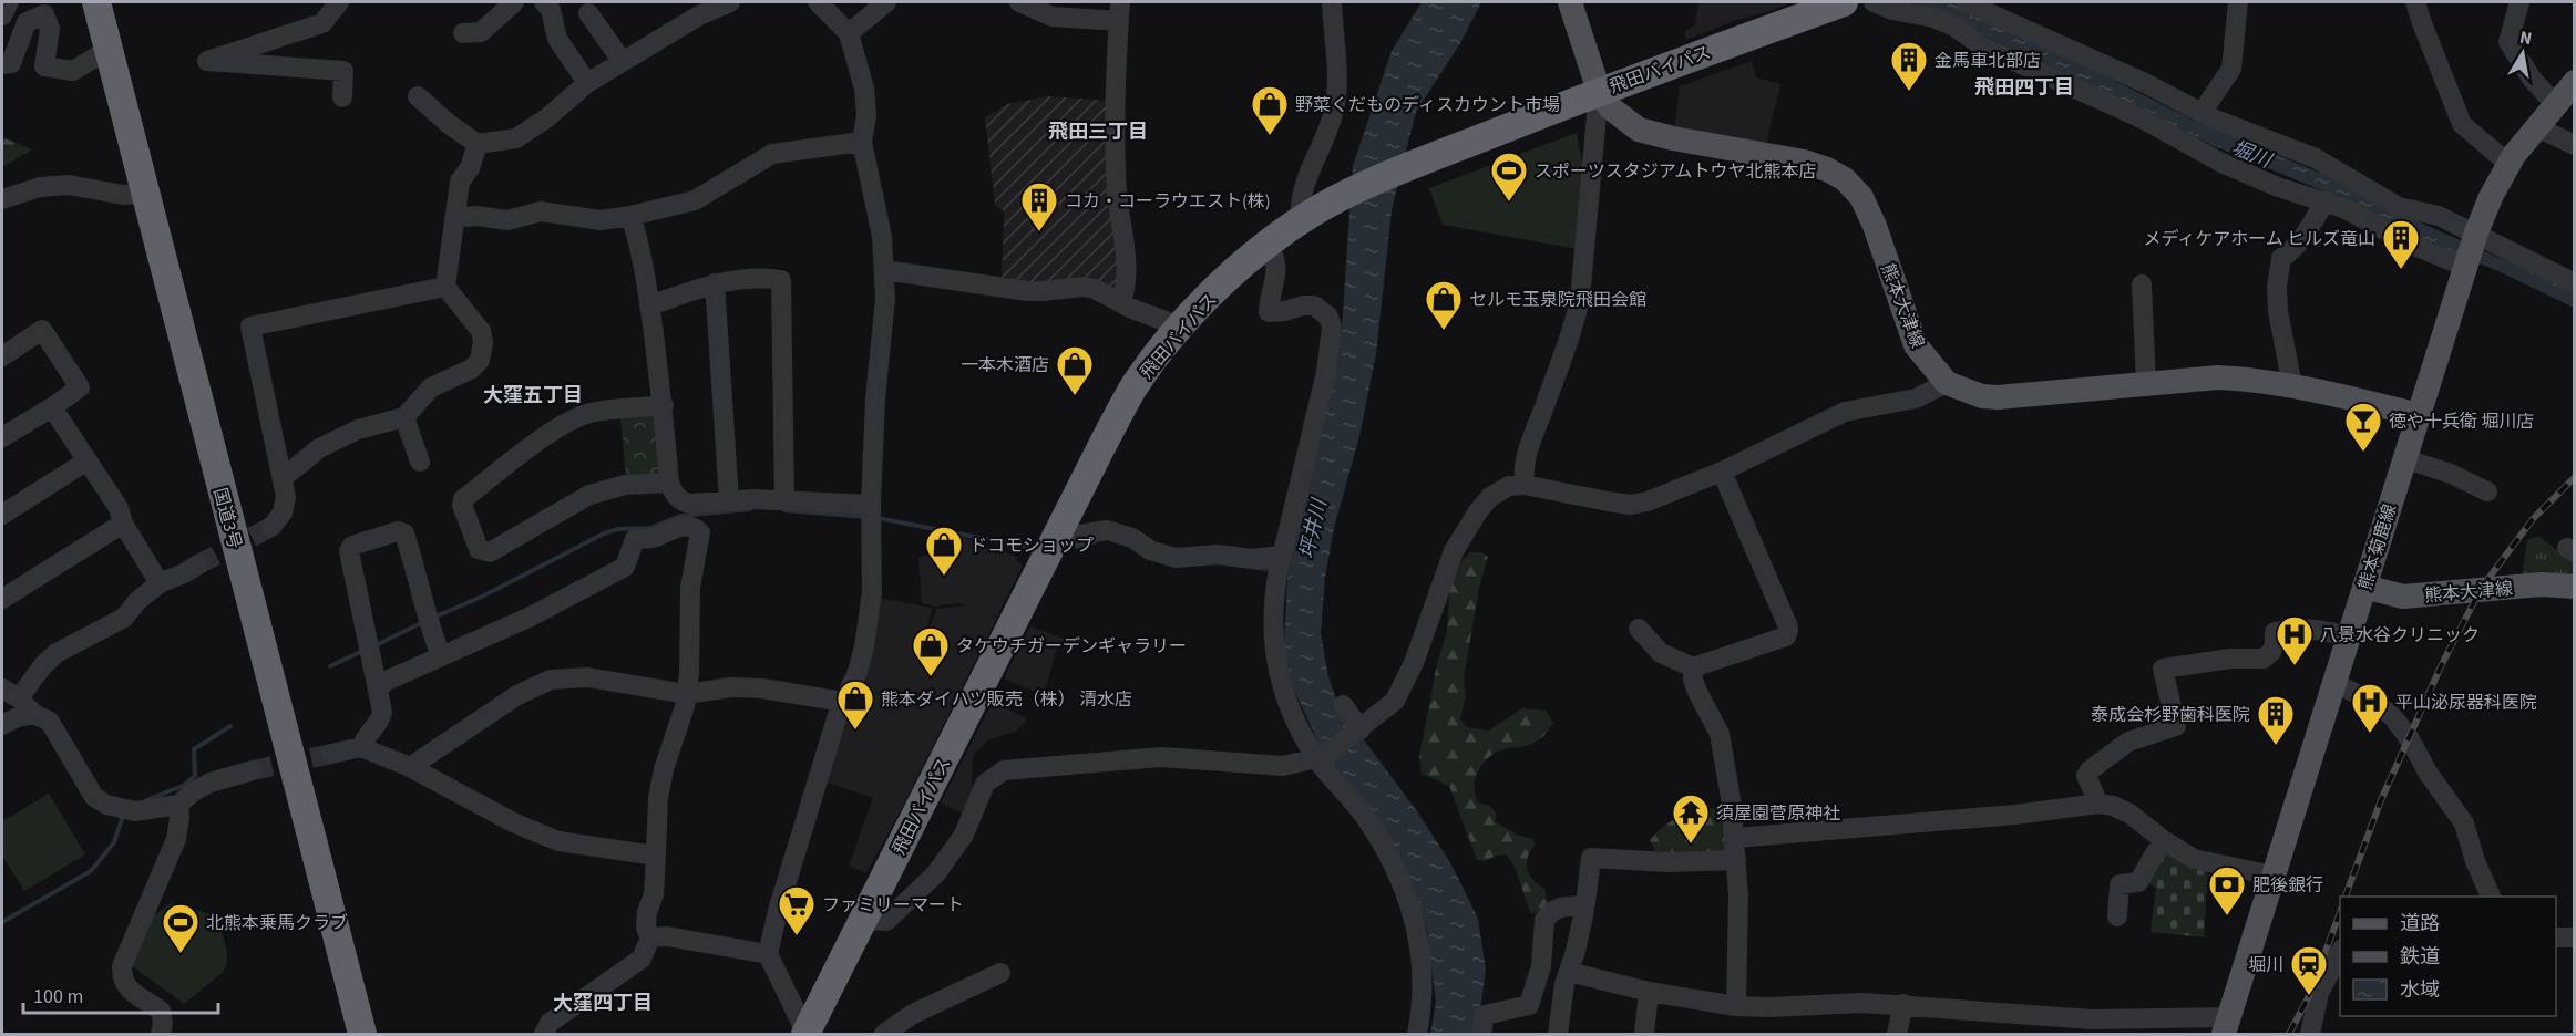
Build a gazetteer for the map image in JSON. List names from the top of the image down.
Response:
{
  "streets": {
    "highway": ["飛田バイパス", "国道3号"],
    "main road": ["熊本大津線", "熊本菊鹿線"]
  },
  "crossings": [
    ["飛田バイパス", "熊本大津線"],
    ["熊本大津線", "熊本菊鹿線"]
  ],
  "districts": [
    "飛田四丁目",
    "飛田三丁目",
    "大窪五丁目",
    "大窪四丁目"
  ],
  "water": ["堀川", "坪井川"],
  "places": {
    "building": [
      "金馬車北部店",
      "コカ・コーラウエスト(株)",
      "メディケアホーム ヒルズ竜山",
      "泰成会杉野歯科医院"
    ],
    "shop": [
      "野菜くだものディスカウント市場",
      "セルモ玉泉院飛田会館",
      "一本木酒店",
      "ドコモショップ",
      "タケウチガーデンギャラリー",
      "熊本ダイハツ販売（株） 清水店"
    ],
    "sports": ["スポーツスタジアムトウヤ北熊本店", "北熊本乗馬クラブ"],
    "bar": ["徳や十兵衛 堀川店"],
    "hospital": ["八景水谷クリニック", "平山泌尿器科医院"],
    "temple": ["須屋園菅原神社"],
    "bank": ["肥後銀行"],
    "supermarket": ["ファミリーマート"],
    "station": ["堀川"]
  },
  "legend": ["道路", "鉄道", "水域"],
  "scale_bar": "100 m",
  "north": "top"
}
